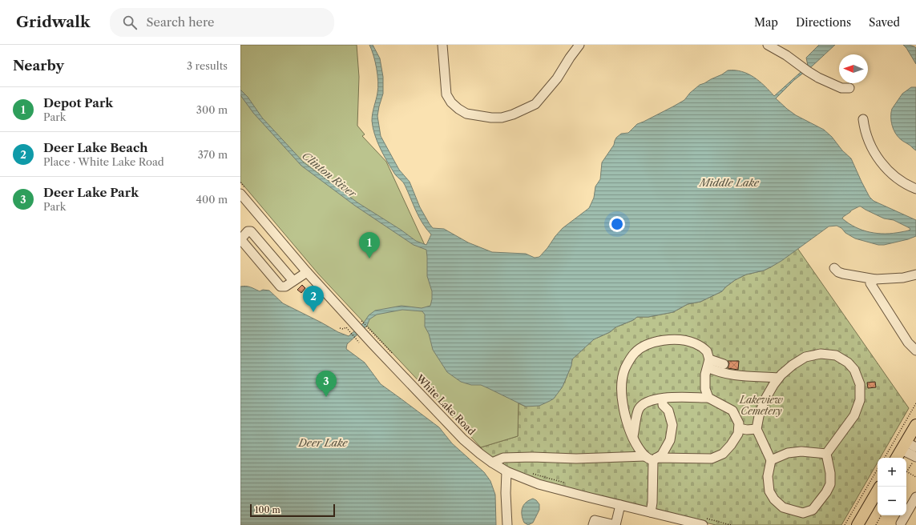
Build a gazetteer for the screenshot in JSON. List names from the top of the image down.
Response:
{
  "streets": {
    "street": ["White Lake Road"]
  },
  "water": ["Clinton River", "Middle Lake", "Deer Lake"],
  "parks": ["Lakeview Cemetery"],
  "scale_bar": "100 m",
  "north": "left",
  "page": {
    "header": "Gridwalk",
    "search": "Search here",
    "nav": ["Map", "Directions", "Saved"],
    "heading": ["Nearby", "3 results"],
    "list": [
      {
        "mark": "1",
        "name": "Depot Park",
        "note": "Park",
        "value": "300 m"
      },
      {
        "mark": "2",
        "name": "Deer Lake Beach",
        "note": "Place · White Lake Road",
        "value": "370 m"
      },
      {
        "mark": "3",
        "name": "Deer Lake Park",
        "note": "Park",
        "value": "400 m"
      }
    ],
    "pins": ["1", "2", "3"],
    "map_buttons": ["+", "−"],
    "scale": "100 m"
  }
}
